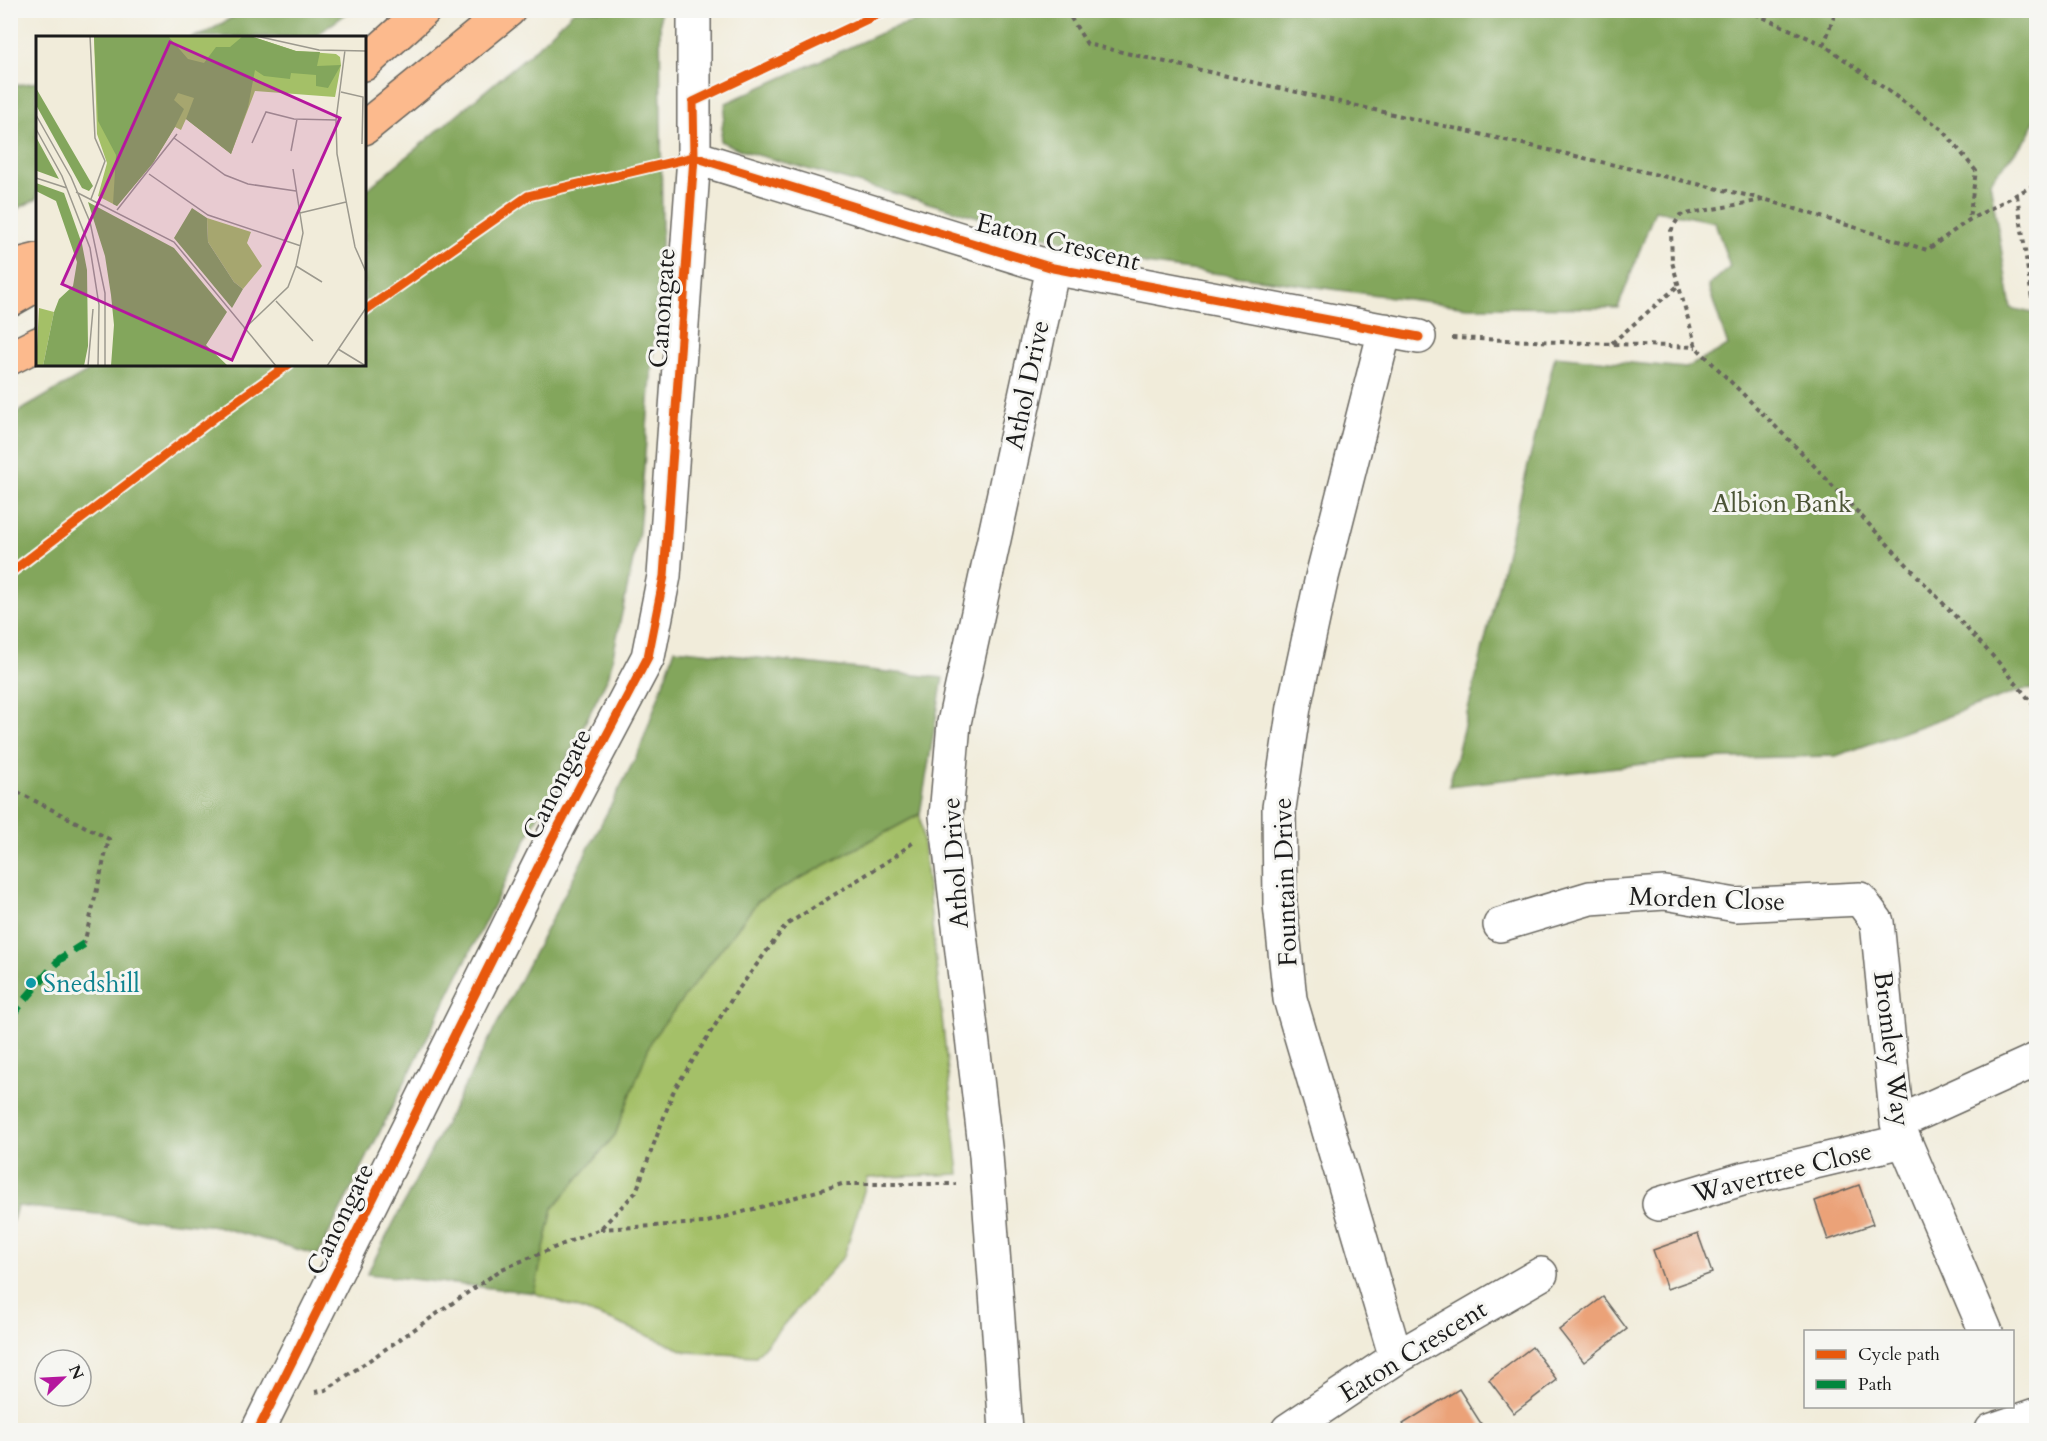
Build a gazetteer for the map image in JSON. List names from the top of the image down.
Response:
{
  "streets": {
    "street": [
      "Eaton Crescent",
      "Canongate",
      "Athol Drive",
      "Fountain Drive",
      "Morden Close",
      "Bromley Way",
      "Wavertree Close"
    ]
  },
  "crossings": [
    ["Eaton Crescent", "Canongate"],
    ["Eaton Crescent", "Athol Drive"],
    ["Eaton Crescent", "Fountain Drive"],
    ["Morden Close", "Bromley Way"],
    ["Bromley Way", "Wavertree Close"]
  ],
  "parks": ["Albion Bank"],
  "places": ["Snedshill"],
  "legend": ["Cycle path", "Path"],
  "north": "top right"
}
